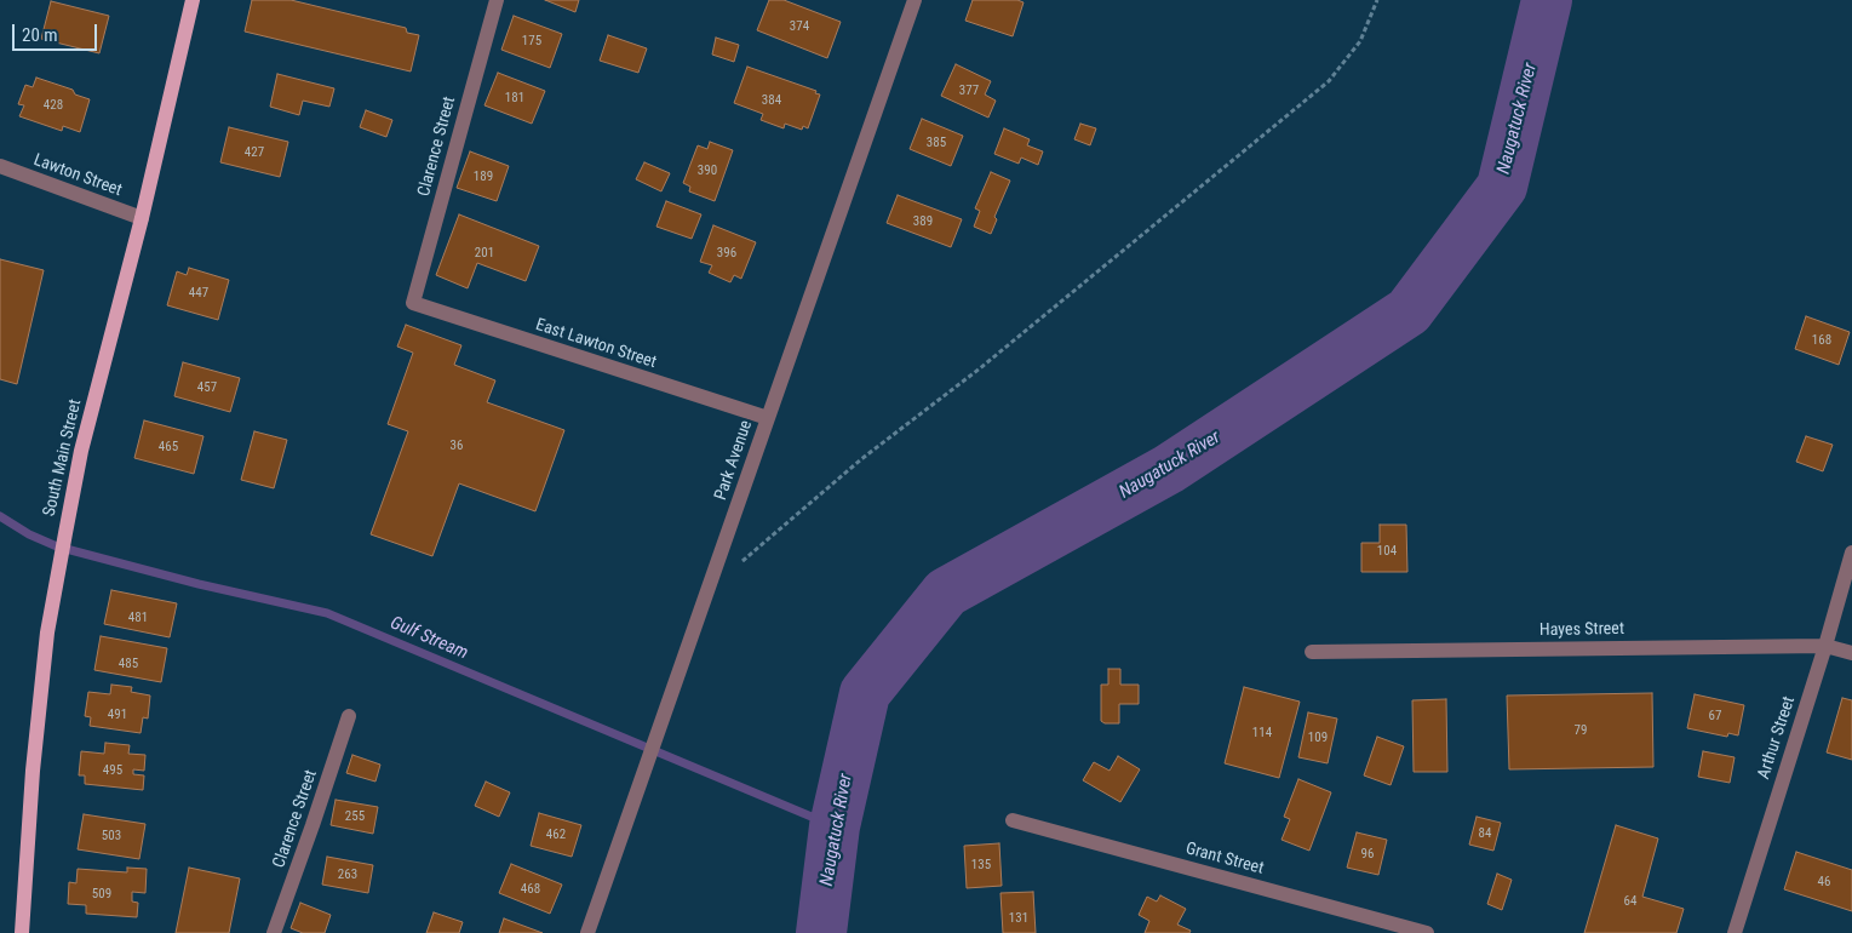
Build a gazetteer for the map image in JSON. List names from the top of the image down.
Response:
{
  "streets": {
    "main road": ["South Main Street"],
    "street": [
      "Clarence Street",
      "Lawton Street",
      "East Lawton Street",
      "Park Avenue",
      "Hayes Street",
      "Arthur Street",
      "Grant Street"
    ]
  },
  "crossings": [
    ["Clarence Street", "East Lawton Street"],
    ["Lawton Street", "South Main Street"],
    ["East Lawton Street", "Park Avenue"],
    ["Hayes Street", "Arthur Street"]
  ],
  "water": ["Naugatuck River", "Gulf Stream"],
  "house_numbers": [
    "374",
    "175",
    "377",
    "181",
    "384",
    "428",
    "385",
    "427",
    "390",
    "189",
    "389",
    "201",
    "396",
    "447",
    "168",
    "457",
    "36",
    "465",
    "104",
    "481",
    "485",
    "491",
    "67",
    "79",
    "114",
    "109",
    "495",
    "255",
    "84",
    "462",
    "503",
    "96",
    "135",
    "263",
    "46",
    "468",
    "509",
    "64",
    "131"
  ],
  "scale_bar": "20 m"
}
